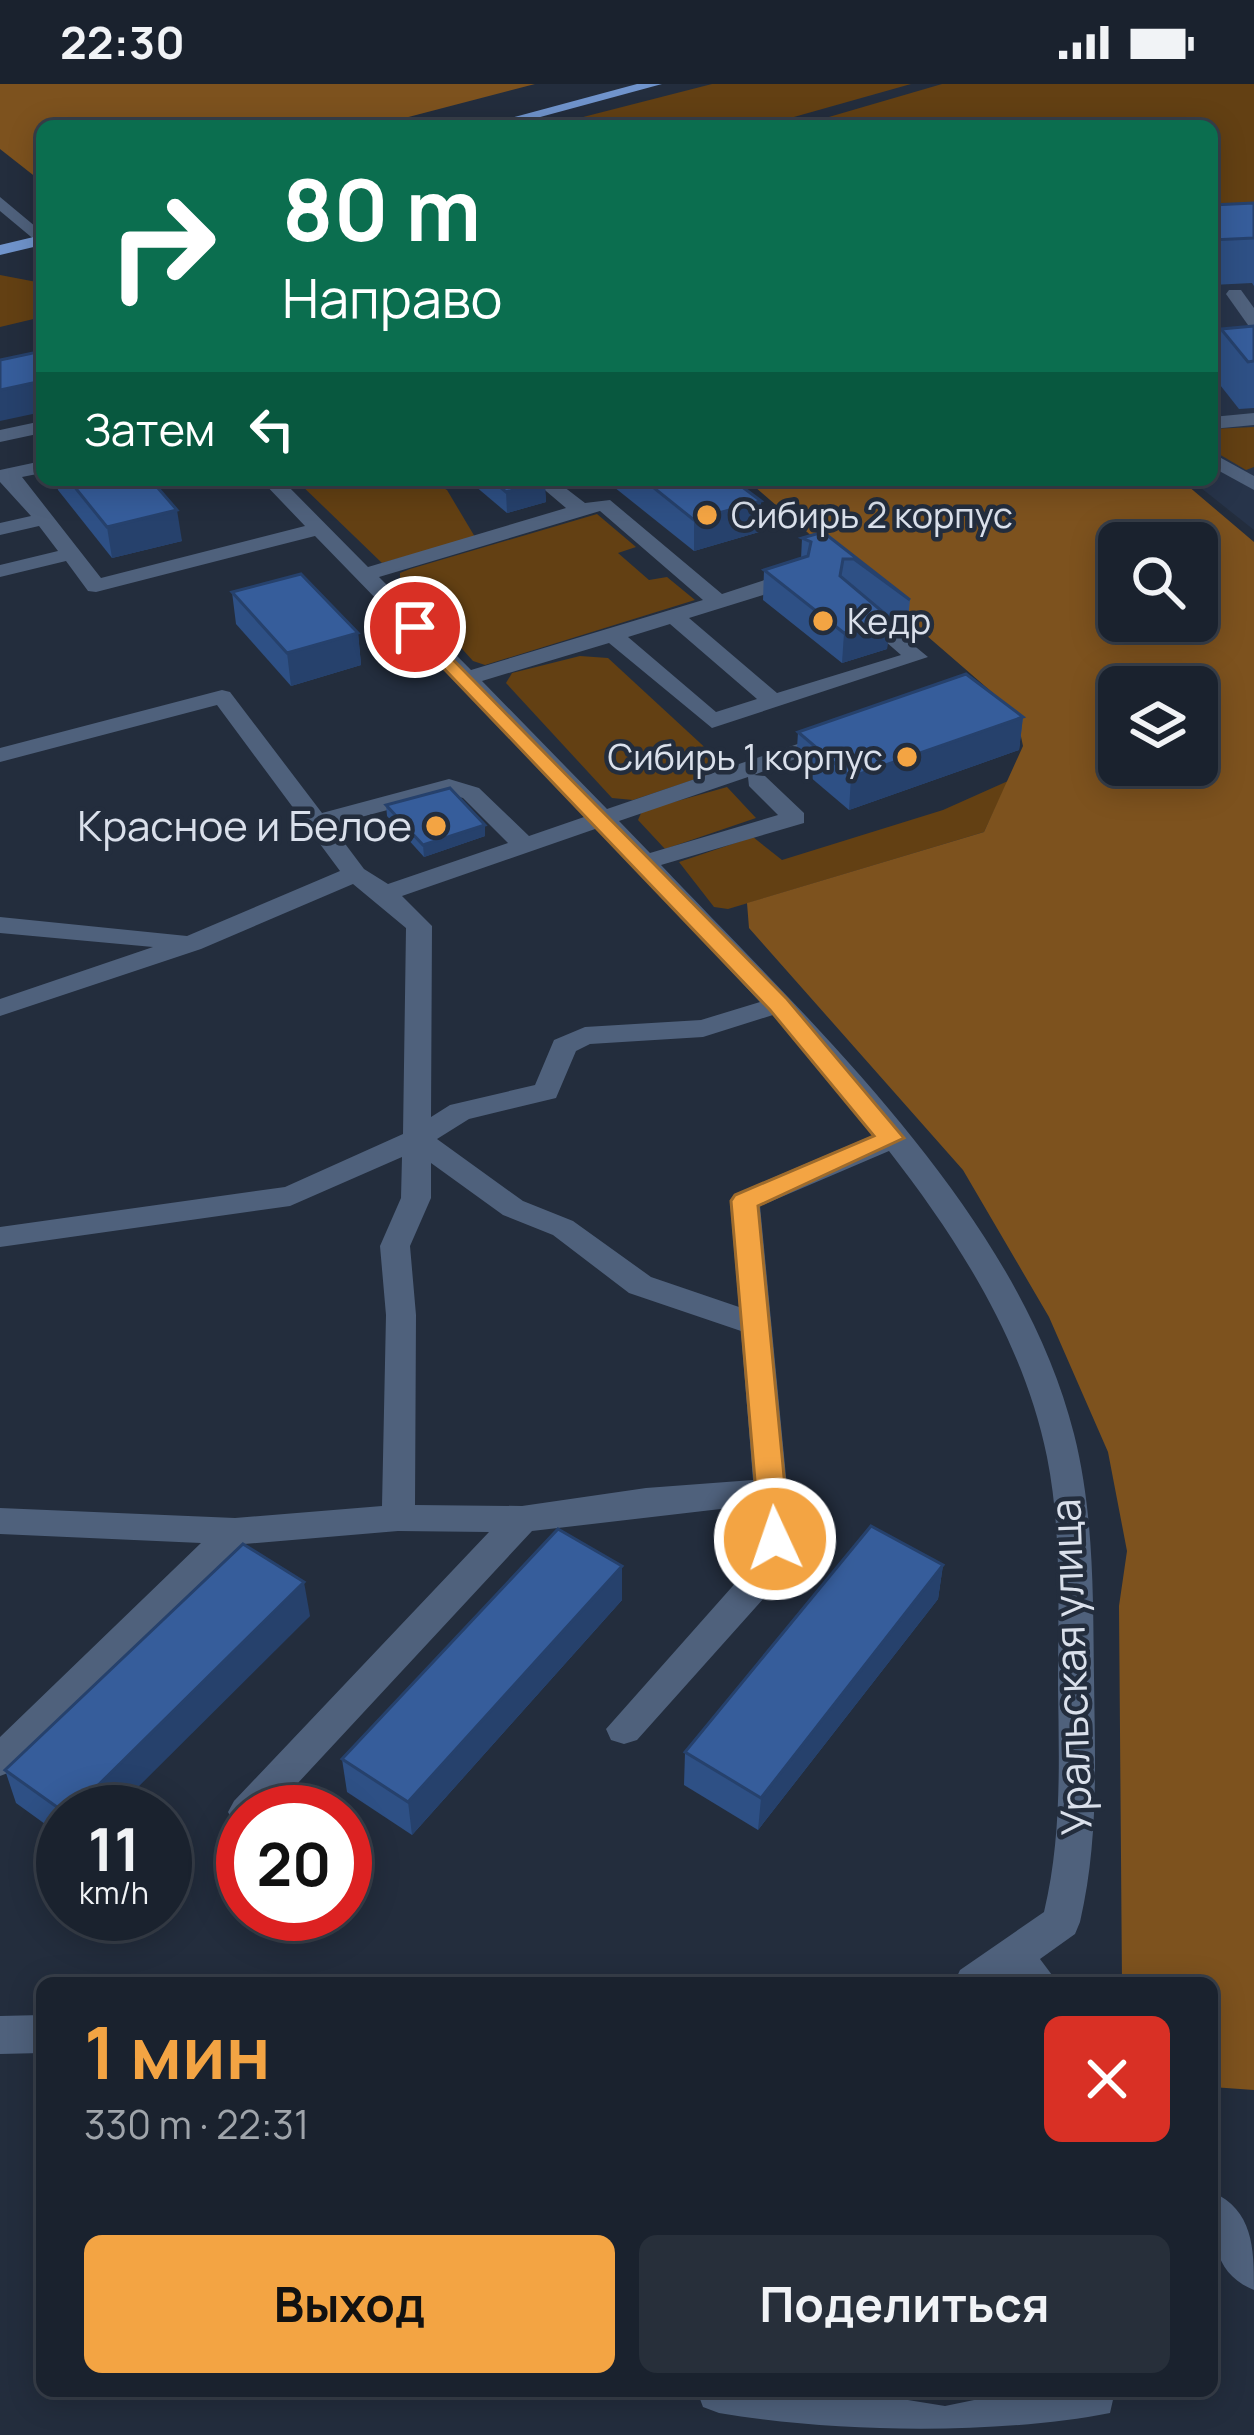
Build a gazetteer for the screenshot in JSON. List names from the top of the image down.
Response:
{
  "streets": {
    "street": ["Уральская улица"]
  },
  "places": [
    "Сибирь 2 корпус",
    "Кедр",
    "Сибирь 1 корпус",
    "Красное и Белое"
  ],
  "page": {
    "status": "22:30",
    "turn": ["80 m", "Направо"],
    "then": "Затем",
    "speed": "11 km/h",
    "limit": "20",
    "heading": ["1 мин", "330 m · 22:31"],
    "buttons": ["Выход", "Поделиться"]
  }
}
